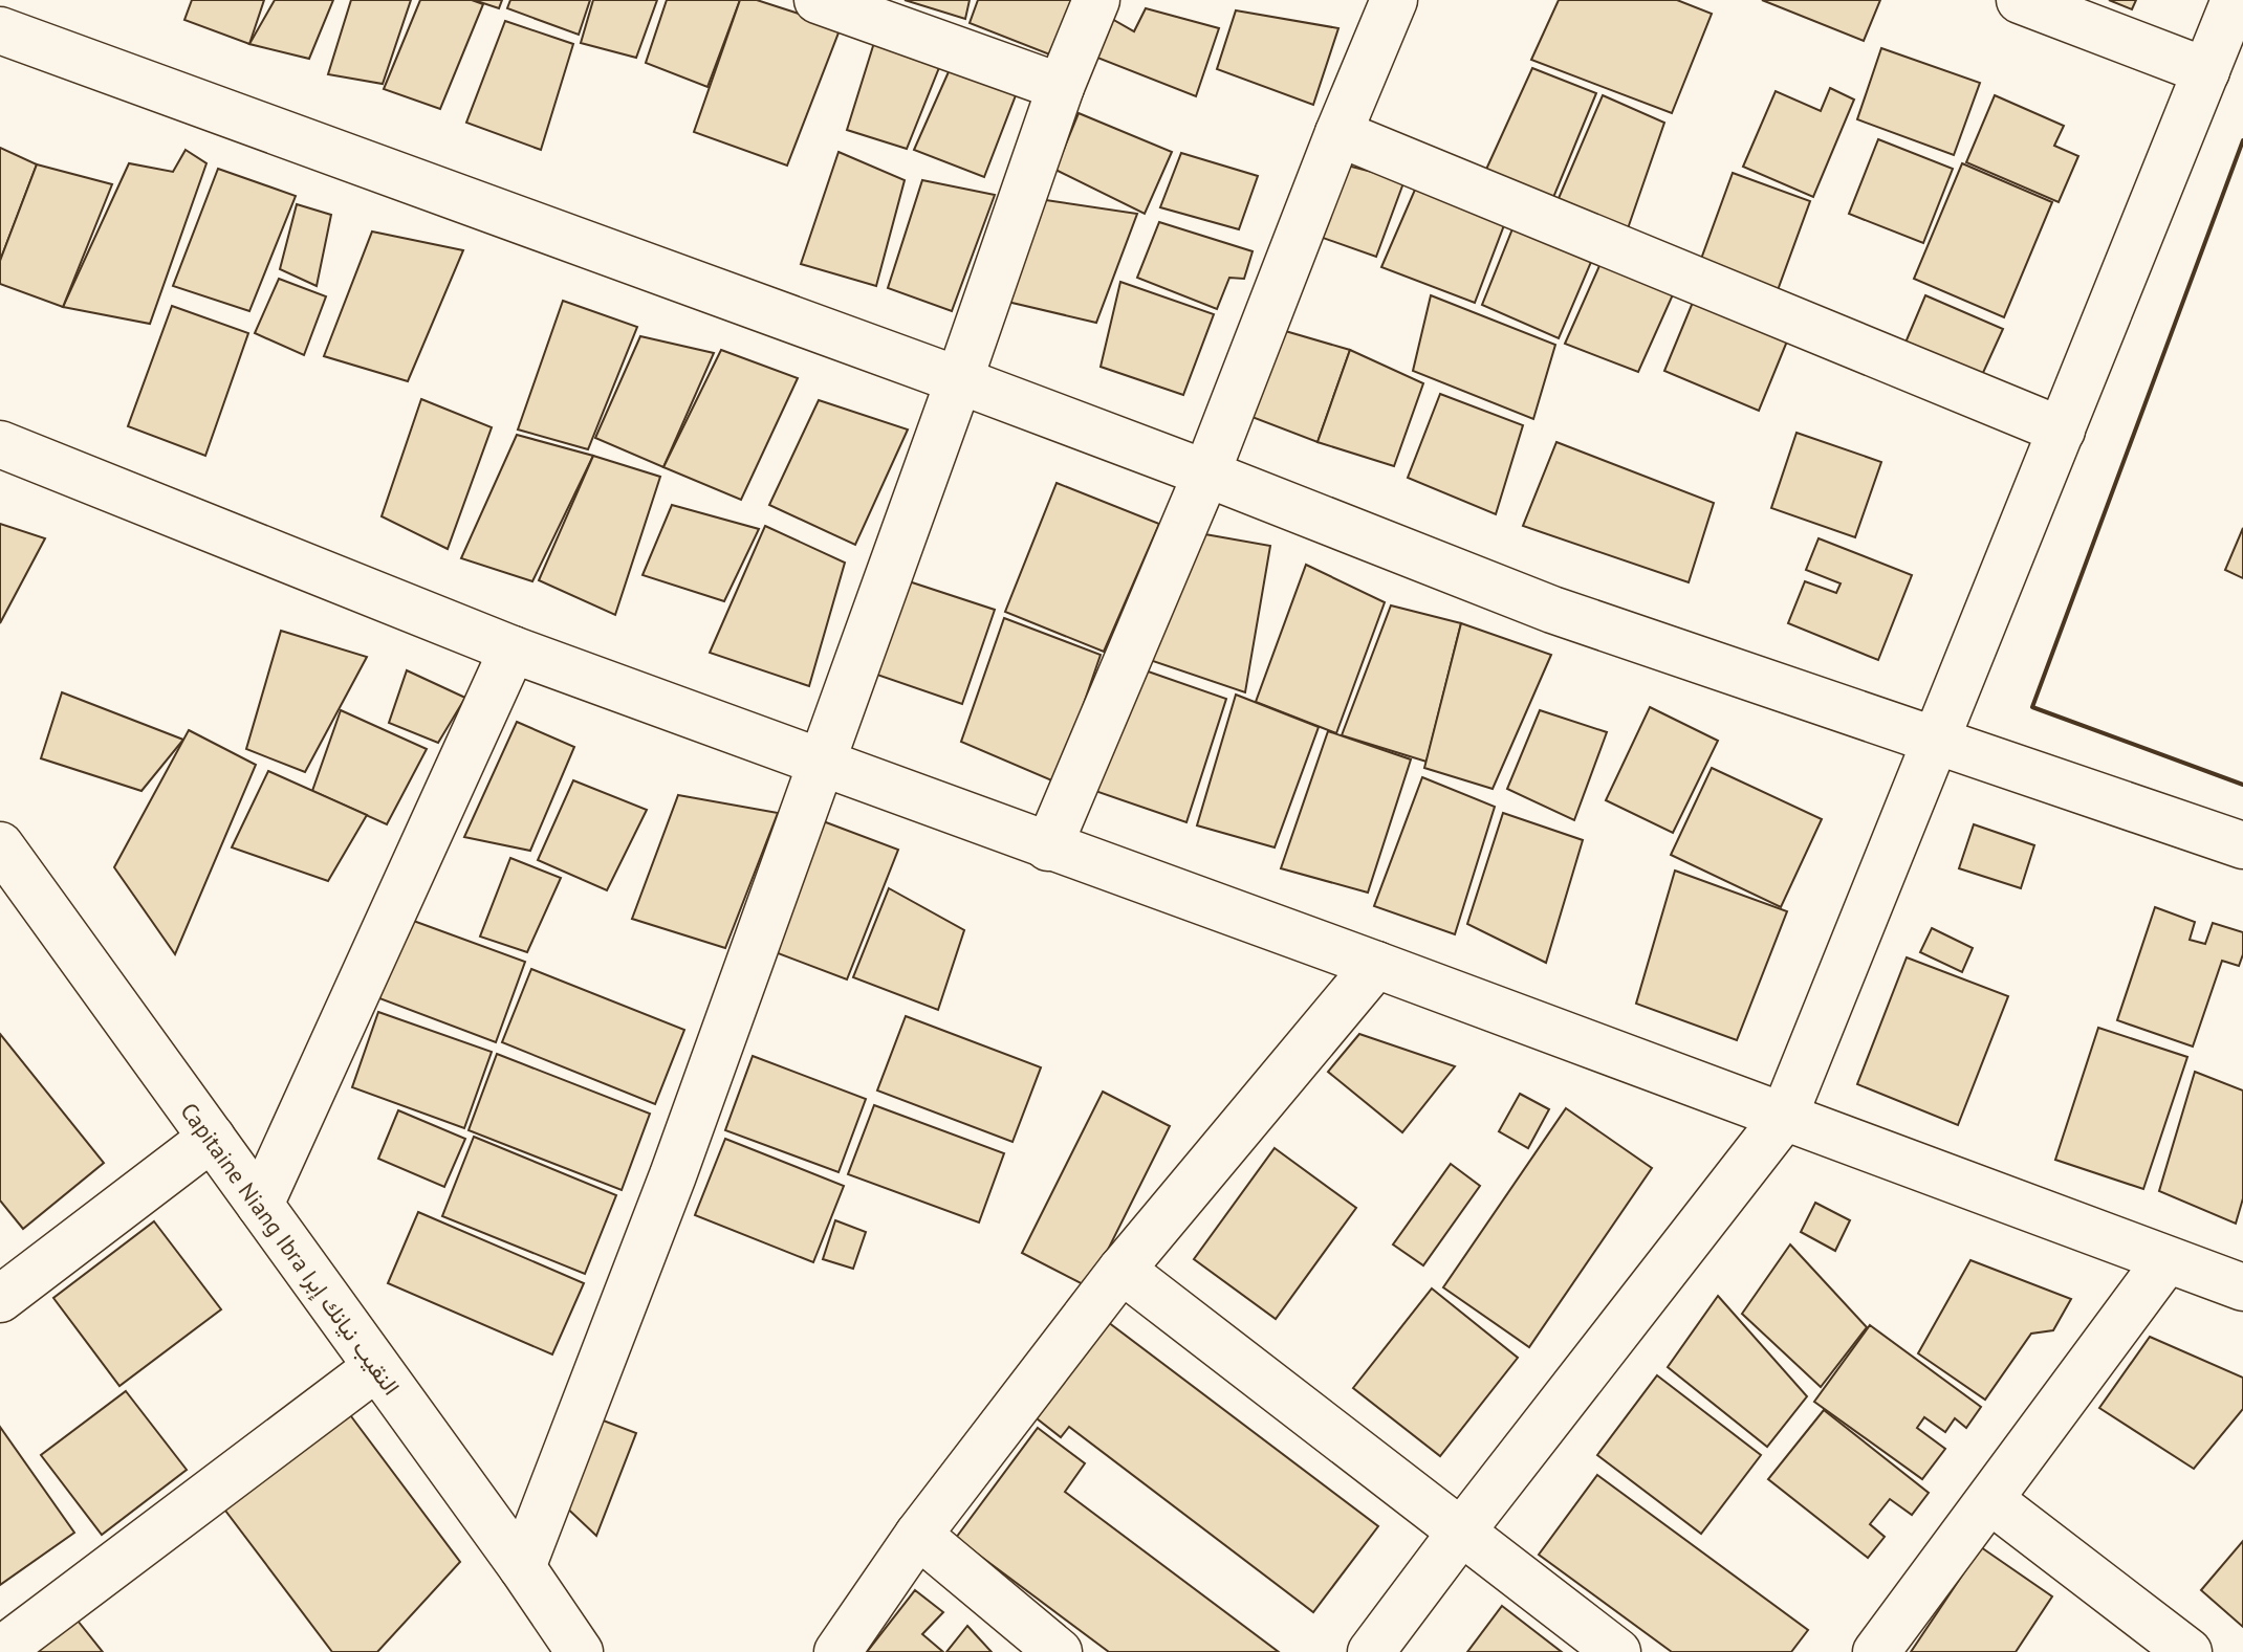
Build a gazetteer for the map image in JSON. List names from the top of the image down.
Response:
{
  "streets": {
    "street": ["Capitaine Niang Ibra النقيب نيانك إبرا"]
  }
}
